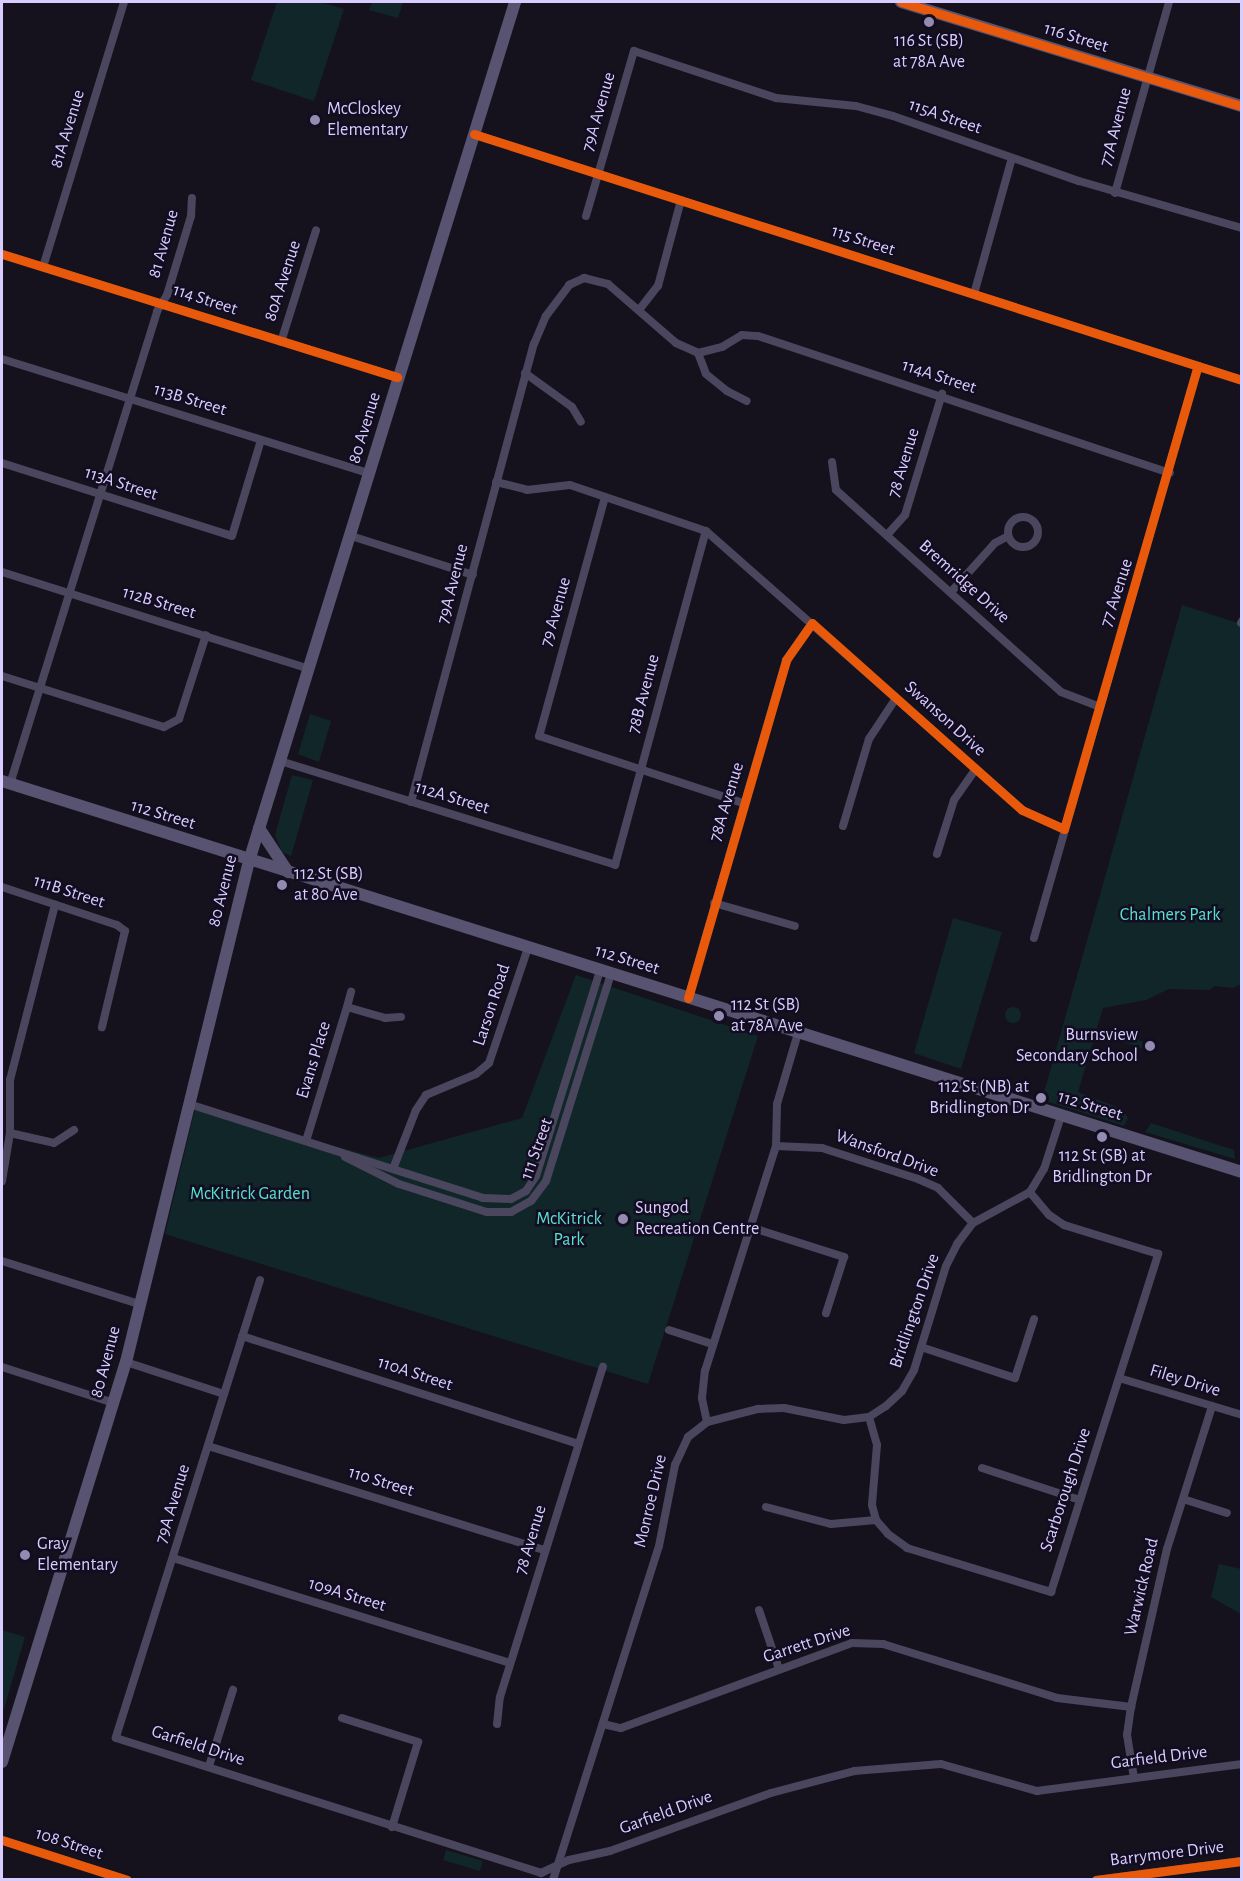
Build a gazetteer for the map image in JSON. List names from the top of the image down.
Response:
{
  "streets": {
    "street": [
      "116 Street",
      "79A Avenue",
      "115A Street",
      "77A Avenue",
      "81A Avenue",
      "115 Street",
      "81 Avenue",
      "80A Avenue",
      "114 Street",
      "114A Street",
      "113B Street",
      "80 Avenue",
      "78 Avenue",
      "113A Street",
      "Bremridge Drive",
      "77 Avenue",
      "112B Street",
      "79 Avenue",
      "78B Avenue",
      "Swanson Drive",
      "112A Street",
      "78A Avenue",
      "112 Street",
      "111B Street",
      "Larson Road",
      "Evans Place",
      "111 Street",
      "Wansford Drive",
      "Bridlington Drive",
      "110A Street",
      "Filey Drive",
      "110 Street",
      "Scarborough Drive",
      "Monroe Drive",
      "Warwick Road",
      "109A Street",
      "Garrett Drive",
      "Garfield Drive",
      "108 Street",
      "Barrymore Drive"
    ]
  },
  "crossings": [
    ["116 Street", "77A Avenue"],
    ["79A Avenue", "115A Street"],
    ["79A Avenue", "115 Street"],
    ["79A Avenue", "Swanson Drive"],
    ["79A Avenue", "112A Street"],
    ["79A Avenue", "110A Street"],
    ["79A Avenue", "110 Street"],
    ["79A Avenue", "109A Street"],
    ["79A Avenue", "Garfield Drive"],
    ["115A Street", "77A Avenue"],
    ["81A Avenue", "114 Street"],
    ["115 Street", "80 Avenue"],
    ["115 Street", "77 Avenue"],
    ["81 Avenue", "114 Street"],
    ["81 Avenue", "113B Street"],
    ["81 Avenue", "113A Street"],
    ["81 Avenue", "112B Street"],
    ["81 Avenue", "112 Street"],
    ["80A Avenue", "114 Street"],
    ["114 Street", "80 Avenue"],
    ["114A Street", "78 Avenue"],
    ["114A Street", "77 Avenue"],
    ["113B Street", "80 Avenue"],
    ["113B Street", "113A Street"],
    ["80 Avenue", "112B Street"],
    ["80 Avenue", "112A Street"],
    ["80 Avenue", "112 Street"],
    ["80 Avenue", "111 Street"],
    ["78 Avenue", "Bremridge Drive"],
    ["78 Avenue", "110A Street"],
    ["78 Avenue", "110 Street"],
    ["78 Avenue", "109A Street"],
    ["Bremridge Drive", "77 Avenue"],
    ["77 Avenue", "Swanson Drive"],
    ["79 Avenue", "78B Avenue"],
    ["79 Avenue", "Swanson Drive"],
    ["78B Avenue", "Swanson Drive"],
    ["78B Avenue", "112A Street"],
    ["Swanson Drive", "78A Avenue"],
    ["78A Avenue", "112 Street"],
    ["112 Street", "Larson Road"],
    ["112 Street", "111 Street"],
    ["Larson Road", "111 Street"],
    ["Evans Place", "111 Street"],
    ["Wansford Drive", "Bridlington Drive"],
    ["Bridlington Drive", "Scarborough Drive"],
    ["Filey Drive", "Scarborough Drive"],
    ["Filey Drive", "Warwick Road"],
    ["Monroe Drive", "Garrett Drive"],
    ["Monroe Drive", "Garfield Drive"],
    ["Warwick Road", "Garrett Drive"],
    ["Warwick Road", "Garfield Drive"]
  ],
  "parks": ["Chalmers Park", "McKitrick Garden", "McKitrick Park"],
  "places": [
    "116 St (SB) at 78A Ave",
    "McCloskey Elementary",
    "112 St (SB) at 80 Ave",
    "112 St (SB) at 78A Ave",
    "Burnsview Secondary School",
    "112 St (NB) at Bridlington Dr",
    "112 St (SB) at Bridlington Dr",
    "Sungod Recreation Centre",
    "Gray Elementary"
  ]
}
